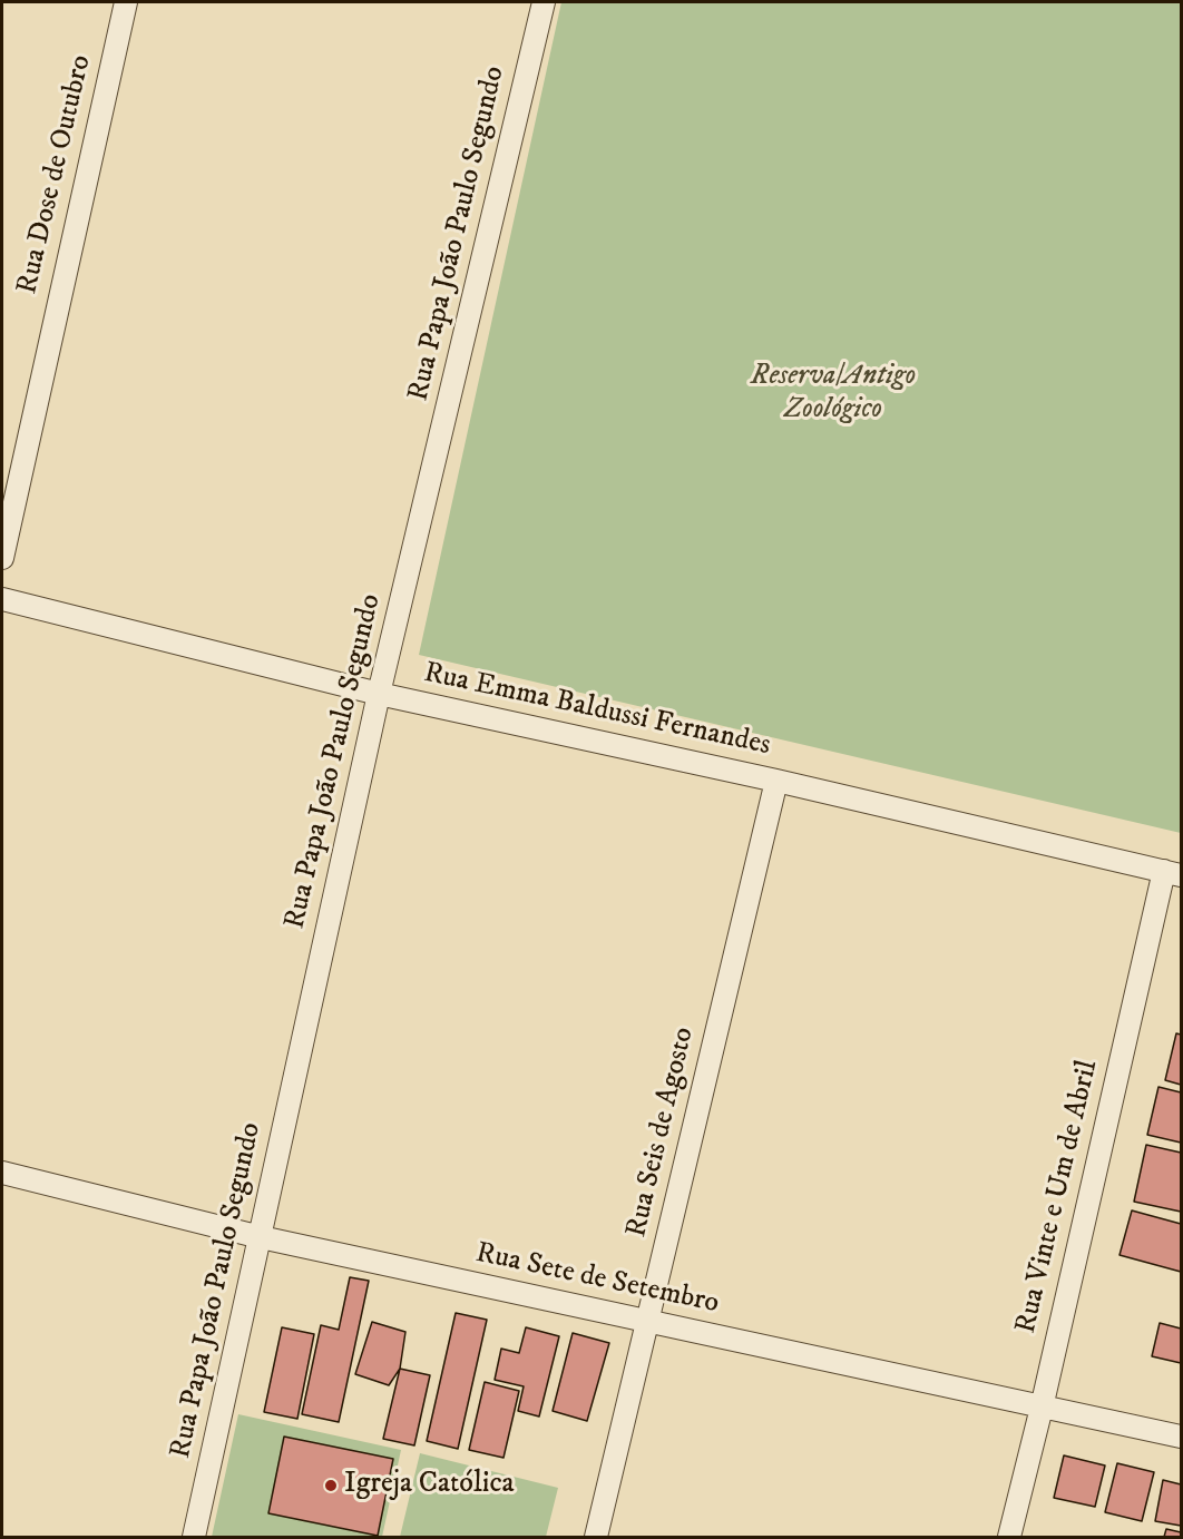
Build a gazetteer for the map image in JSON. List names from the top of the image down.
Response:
{
  "streets": {
    "street": [
      "Rua Dose de Outubro",
      "Rua Papa João Paulo Segundo",
      "Rua Emma Baldussi Fernandes",
      "Rua Seis de Agosto",
      "Rua Vinte e Um de Abril",
      "Rua Sete de Setembro"
    ]
  },
  "crossings": [
    ["Rua Papa João Paulo Segundo", "Rua Emma Baldussi Fernandes"],
    ["Rua Papa João Paulo Segundo", "Rua Sete de Setembro"],
    ["Rua Emma Baldussi Fernandes", "Rua Seis de Agosto"],
    ["Rua Emma Baldussi Fernandes", "Rua Vinte e Um de Abril"],
    ["Rua Seis de Agosto", "Rua Sete de Setembro"],
    ["Rua Vinte e Um de Abril", "Rua Sete de Setembro"]
  ],
  "parks": ["Reserva/Antigo Zoológico"],
  "places": ["Igreja Católica"]
}
